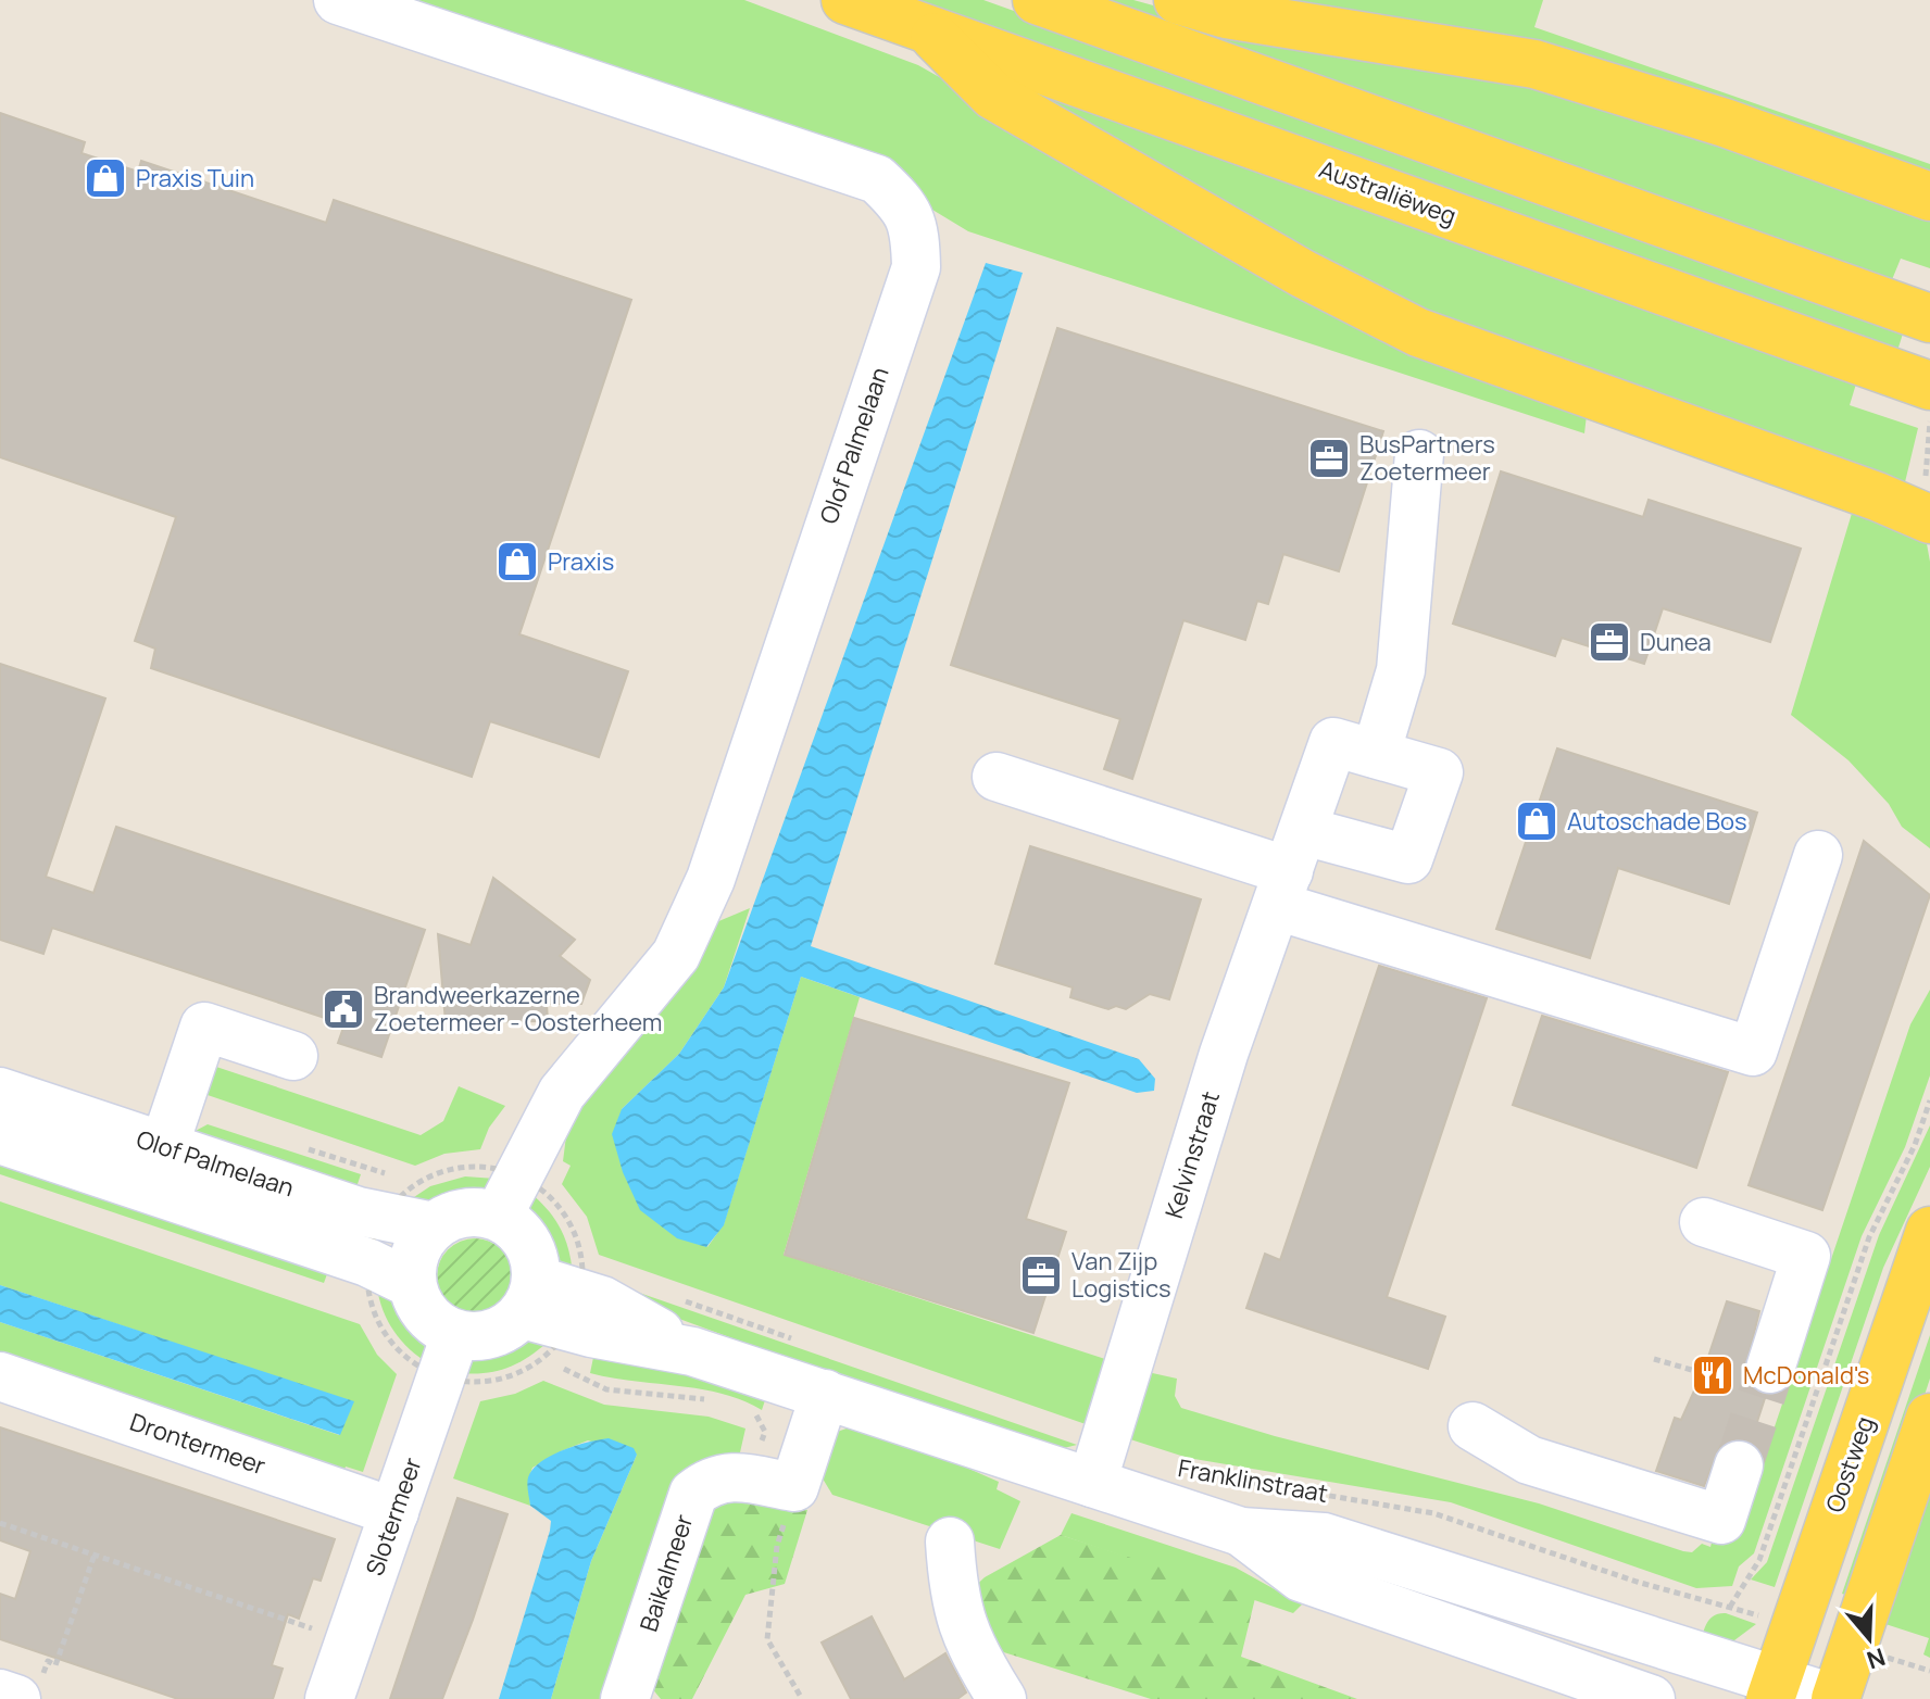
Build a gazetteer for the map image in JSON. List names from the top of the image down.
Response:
{
  "streets": {
    "main road": ["Australiëweg", "Oostweg"],
    "street": [
      "Olof Palmelaan",
      "Kelvinstraat",
      "Drontermeer",
      "Franklinstraat",
      "Slotermeer",
      "Baikalmeer"
    ]
  },
  "crossings": [
    ["Olof Palmelaan", "Franklinstraat"],
    ["Olof Palmelaan", "Slotermeer"],
    ["Kelvinstraat", "Franklinstraat"],
    ["Drontermeer", "Slotermeer"],
    ["Oostweg", "Franklinstraat"],
    ["Franklinstraat", "Slotermeer"]
  ],
  "places": {
    "shop": ["Praxis Tuin", "Praxis", "Autoschade Bos"],
    "office": ["BusPartners Zoetermeer", "Dunea", "Van Zijp Logistics"],
    "public building": ["Brandweerkazerne Zoetermeer - Oosterheem"],
    "restaurant": ["McDonald's"]
  },
  "north": "bottom"
}
